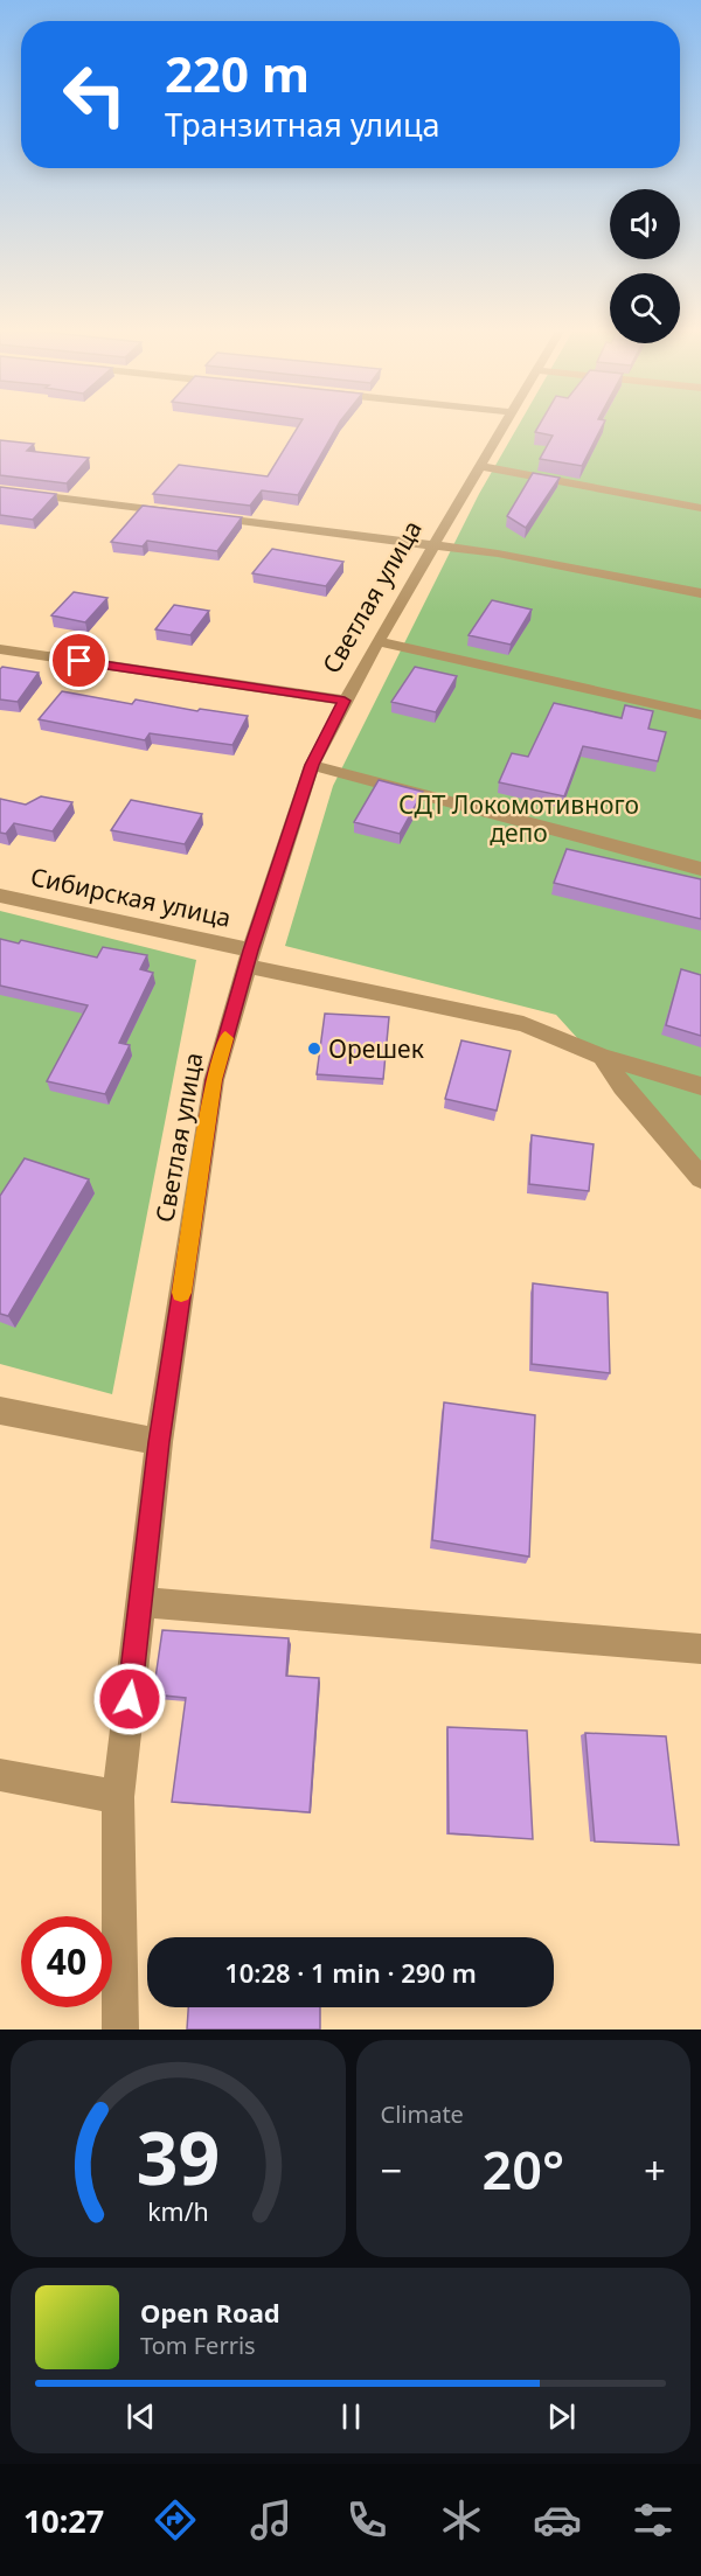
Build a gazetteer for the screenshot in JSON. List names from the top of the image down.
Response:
{
  "streets": {
    "street": ["Светлая улица", "Сибирская улица"]
  },
  "crossings": [
    ["Светлая улица", "Сибирская улица"]
  ],
  "parks": ["СДТ Локомотивного депо"],
  "places": ["Орешек"],
  "page": {
    "turn": ["220 m", "Транзитная улица"],
    "limit": "40",
    "trip": "10:28 · 1 min · 290 m",
    "tile": "Climate",
    "heat": ["−", "20°", "+"],
    "song": ["Open Road", "Tom Ferris"],
    "tabs": "10:27",
    "gauge": ["39", "km/h"]
  }
}
